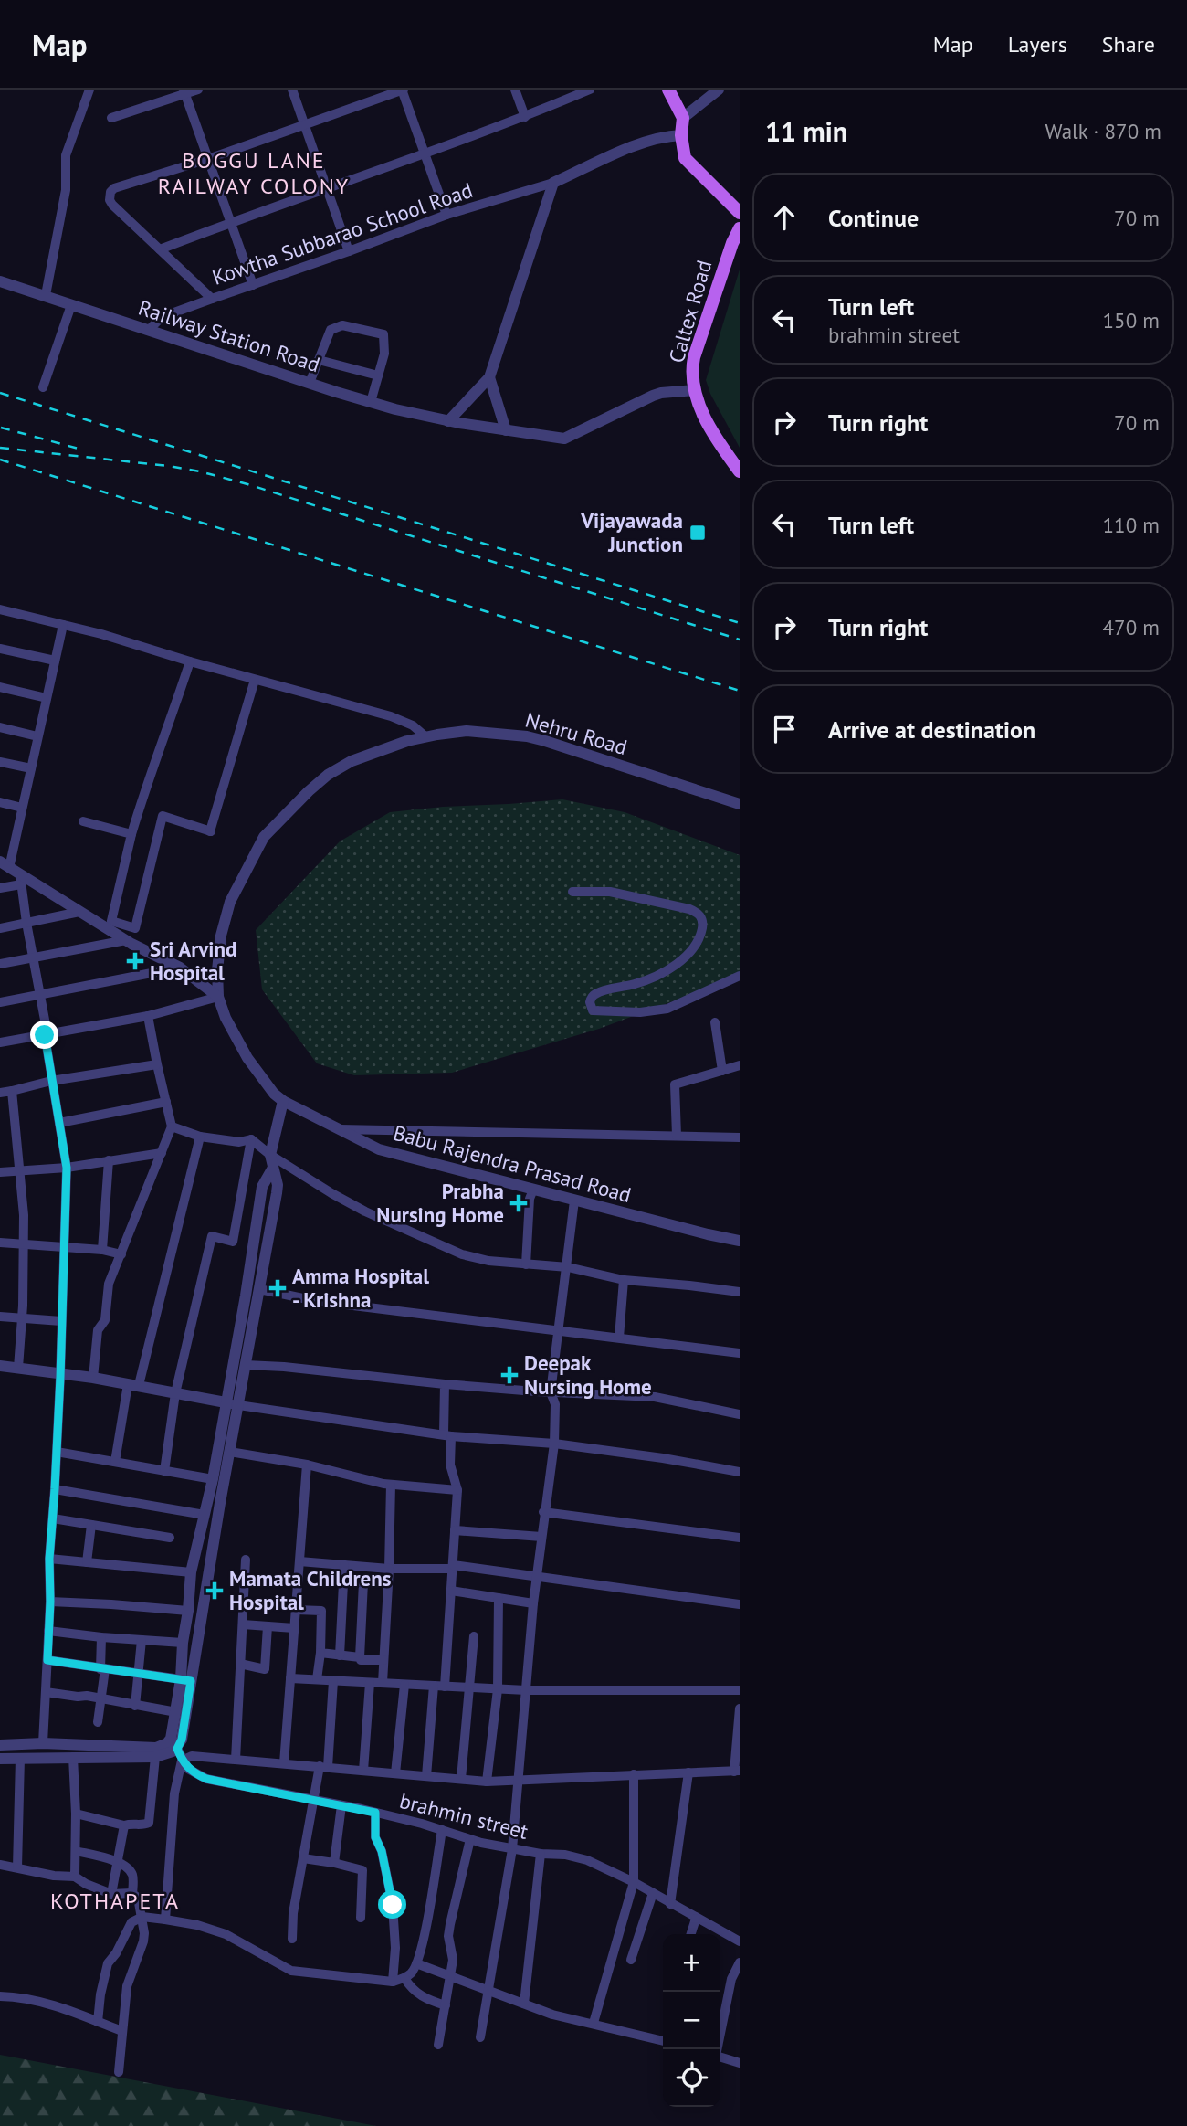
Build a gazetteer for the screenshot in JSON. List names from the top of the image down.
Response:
{
  "streets": {
    "main road": ["Caltex Road"],
    "street": [
      "Kowtha Subbarao School Road",
      "Railway Station Road",
      "Nehru Road",
      "Babu Rajendra Prasad Road",
      "brahmin street"
    ]
  },
  "crossings": [
    ["Kowtha Subbarao School Road", "Railway Station Road"],
    ["Caltex Road", "Railway Station Road"],
    ["Nehru Road", "Babu Rajendra Prasad Road"]
  ],
  "districts": ["BOGGU LANE RAILWAY COLONY", "KOTHAPETA"],
  "places": {
    "transit": ["Vijayawada Junction"],
    "health": [
      "Sri Arvind Hospital",
      "Prabha Nursing Home",
      "Amma Hospital - Krishna",
      "Deepak Nursing Home",
      "Mamata Childrens Hospital"
    ]
  },
  "page": {
    "header": "Map",
    "nav": ["Map", "Layers", "Share"],
    "heading": ["11 min", "Walk · 870 m"],
    "list": [
      ["Continue", "70 m"],
      ["Turn left", "brahmin street", "150 m"],
      ["Turn right", "70 m"],
      ["Turn left", "110 m"],
      ["Turn right", "470 m"],
      "Arrive at destination"
    ],
    "map_buttons": ["+", "−"]
  }
}
